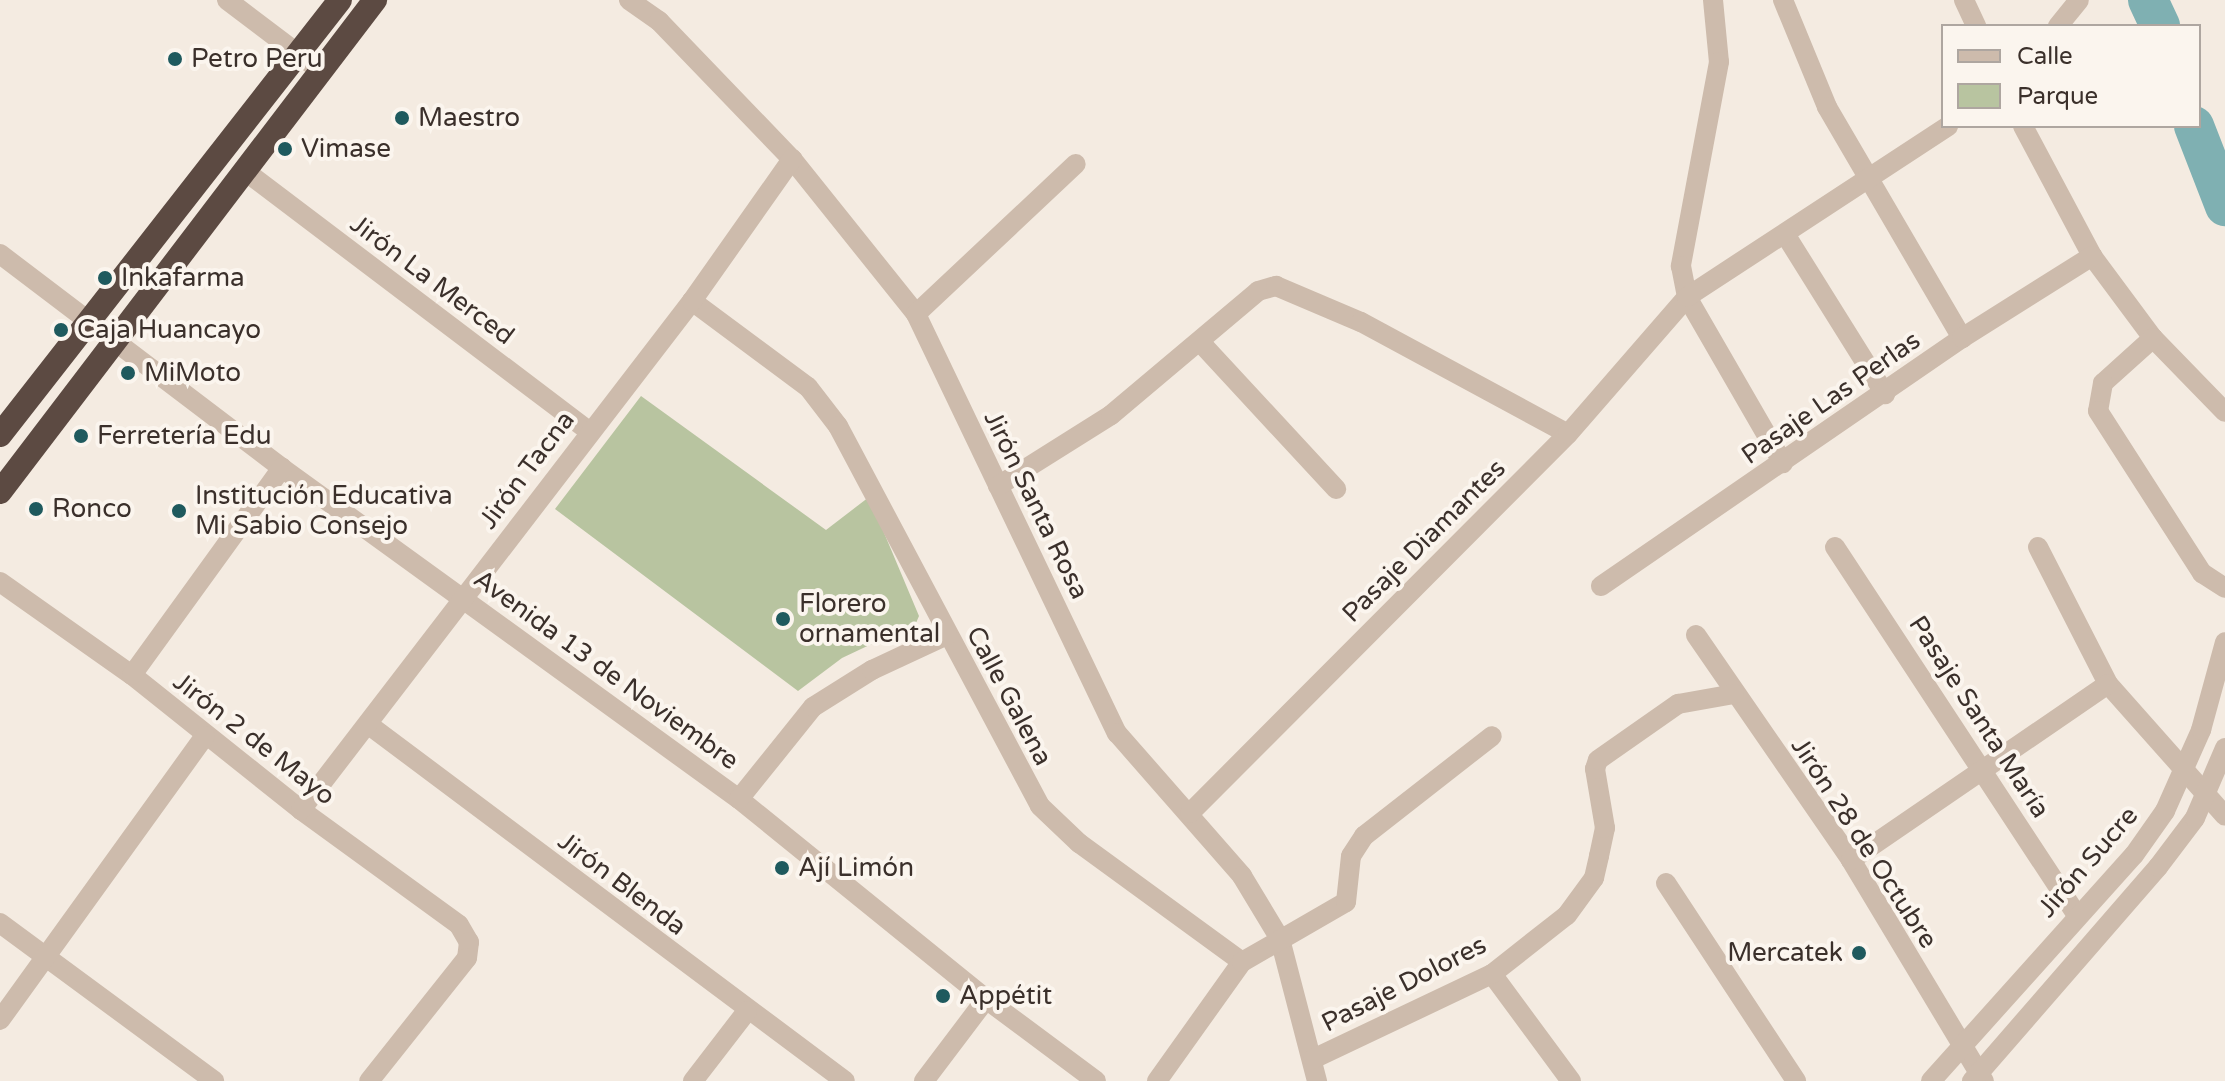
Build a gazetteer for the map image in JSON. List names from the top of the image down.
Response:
{
  "streets": {
    "street": [
      "Jirón La Merced",
      "Pasaje Las Perlas",
      "Jirón Tacna",
      "Jirón Santa Rosa",
      "Pasaje Diamantes",
      "Avenida 13 de Noviembre",
      "Calle Galena",
      "Pasaje Santa María",
      "Jirón 2 de Mayo",
      "Jirón 28 de Octubre",
      "Jirón Sucre",
      "Jirón Blenda",
      "Pasaje Dolores"
    ]
  },
  "crossings": [
    ["Jirón La Merced", "Jirón Tacna"],
    ["Jirón Tacna", "Jirón Santa Rosa"],
    ["Jirón Tacna", "Avenida 13 de Noviembre"],
    ["Jirón Tacna", "Calle Galena"],
    ["Jirón Tacna", "Jirón 2 de Mayo"],
    ["Jirón Tacna", "Jirón Blenda"],
    ["Jirón Santa Rosa", "Pasaje Diamantes"],
    ["Jirón Santa Rosa", "Pasaje Dolores"],
    ["Pasaje Santa María", "Jirón Sucre"],
    ["Jirón 28 de Octubre", "Jirón Sucre"],
    ["Jirón 28 de Octubre", "Pasaje Dolores"]
  ],
  "places": [
    "Petro Peru",
    "Maestro",
    "Vimase",
    "Inkafarma",
    "Caja Huancayo",
    "MiMoto",
    "Ferretería Edu",
    "Ronco",
    "Institución Educativa Mi Sabio Consejo",
    "Florero ornamental",
    "Ají Limón",
    "Mercatek",
    "Appétit"
  ],
  "legend": ["Calle", "Parque"]
}
